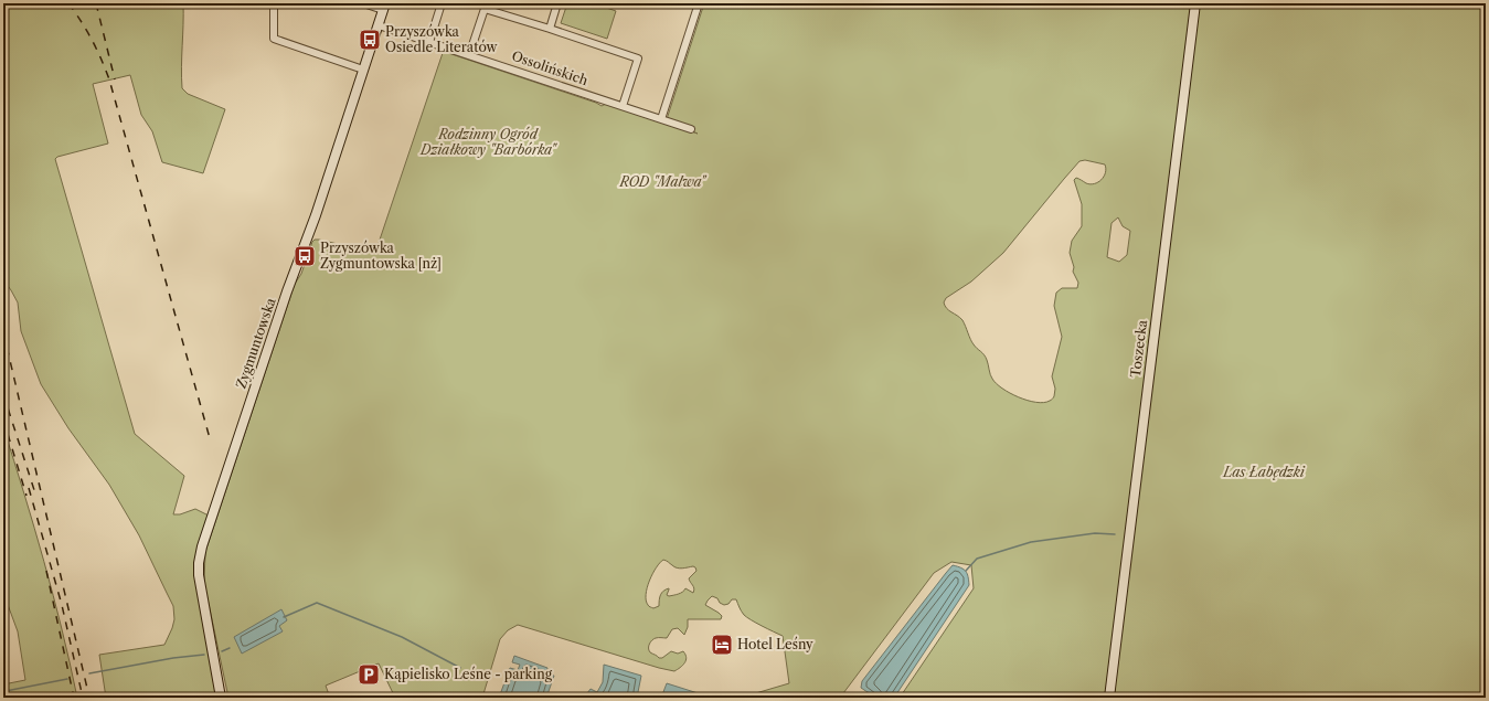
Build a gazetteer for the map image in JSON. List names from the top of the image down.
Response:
{
  "streets": {
    "street": ["Ossolińskich", "Zygmuntowska", "Toszecka"]
  },
  "crossings": [
    ["Ossolińskich", "Zygmuntowska"]
  ],
  "parks": ["Rodzinny Ogród Działkowy \"Barbórka\"", "ROD \"Malwa\"", "Las Łabędzki"],
  "places": {
    "bus stop": ["Przyszówka Osiedle Literatów", "Przyszówka Zygmuntowska [nż]"],
    "hotel": ["Hotel Leśny"],
    "parking": ["Kąpielisko Leśne - parking"]
  }
}
